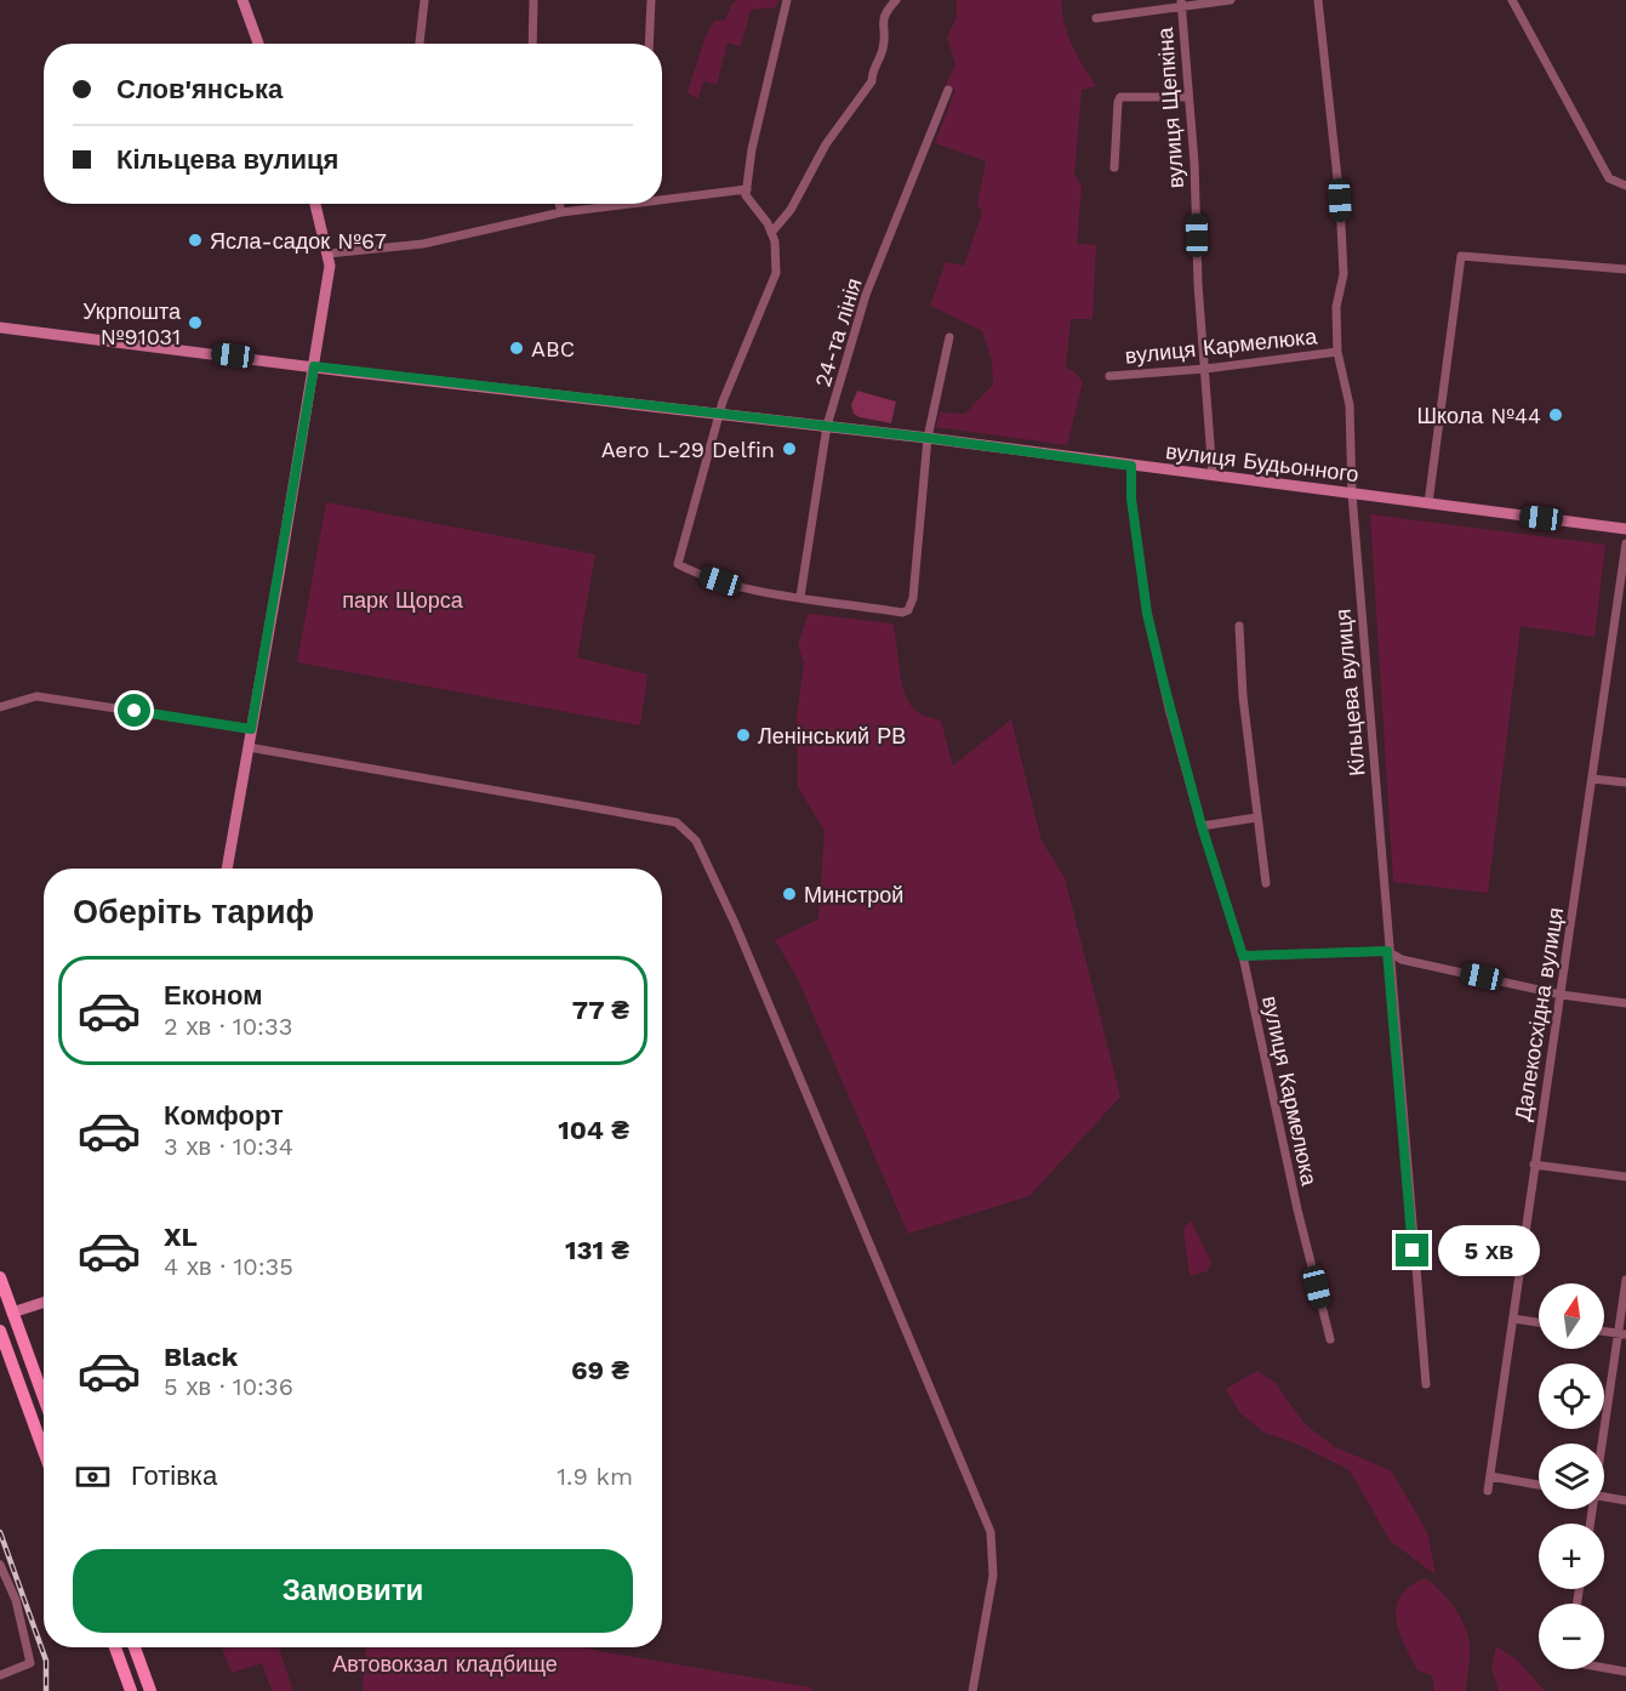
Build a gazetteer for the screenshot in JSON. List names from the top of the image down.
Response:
{
  "streets": {
    "main road": ["вулиця Будьонного"],
    "street": [
      "вулиця Щепкіна",
      "24-та лінія",
      "вулиця Кармелюка",
      "Кільцева вулиця",
      "Далекосхідна вулиця"
    ]
  },
  "crossings": [
    ["вулиця Щепкіна", "вулиця Кармелюка"],
    ["вулиця Щепкіна", "вулиця Будьонного"],
    ["24-та лінія", "вулиця Будьонного"],
    ["вулиця Кармелюка", "вулиця Будьонного"],
    ["вулиця Кармелюка", "Кільцева вулиця"],
    ["вулиця Будьонного", "Кільцева вулиця"]
  ],
  "parks": ["парк Щорса", "Автовокзал кладбище"],
  "places": [
    "Ясла-садок №67",
    "Укрпошта №91031",
    "ABC",
    "Школа №44",
    "Aero L-29 Delfin",
    "Ленінський РВ",
    "Минстрой"
  ],
  "north": "top",
  "page": {
    "banner": ["Слов'янська", "Кільцева вулиця"],
    "heading": "Оберіть тариф",
    "list": [
      {
        "name": "Економ",
        "note": "2 хв · 10:33",
        "value": "77 ₴"
      },
      {
        "name": "Комфорт",
        "note": "3 хв · 10:34",
        "value": "104 ₴"
      },
      {
        "name": "XL",
        "note": "4 хв · 10:35",
        "value": "131 ₴"
      },
      {
        "name": "Black",
        "note": "5 хв · 10:36",
        "value": "69 ₴"
      }
    ],
    "bubble": "5 хв",
    "map_buttons": ["+", "−"],
    "pay": ["Готівка", "1.9 km"],
    "buttons": "Замовити"
  }
}
